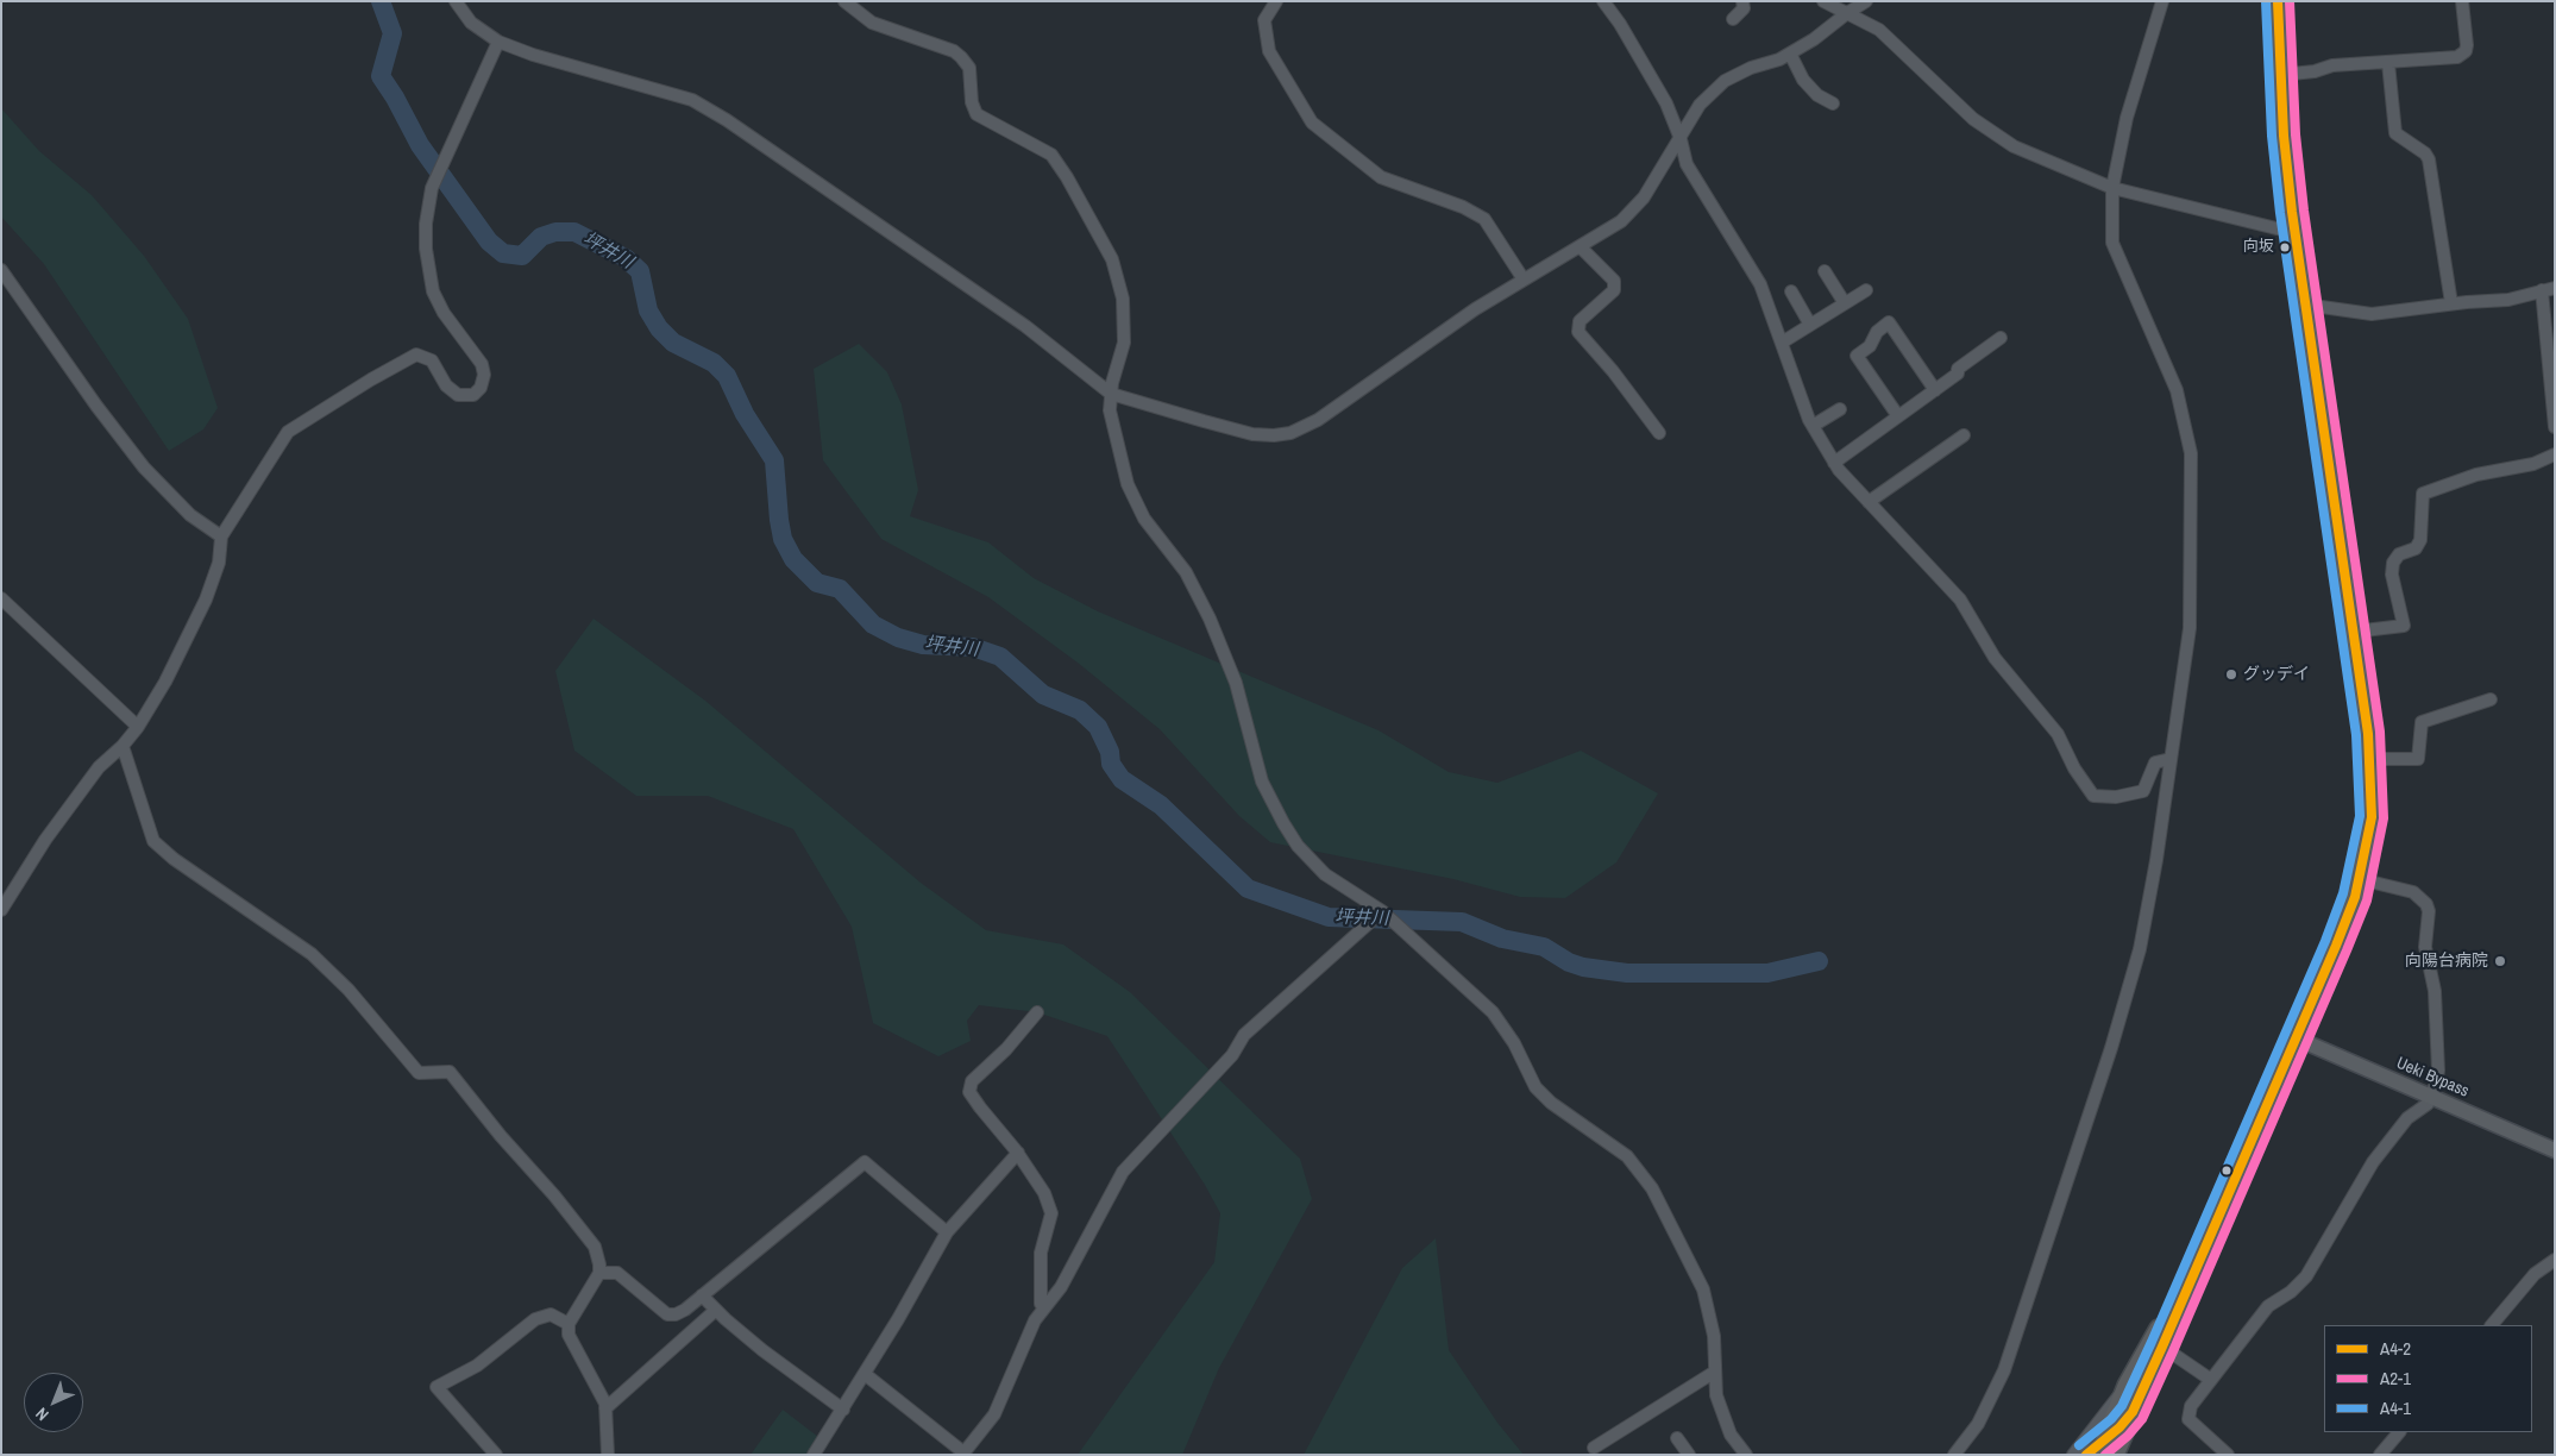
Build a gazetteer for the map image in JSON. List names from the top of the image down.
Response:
{
  "streets": {
    "main road": ["Ueki Bypass"]
  },
  "water": ["坪井川"],
  "places": ["向坂", "グッデイ", "向陽台病院"],
  "lines": ["transit line A4-2", "transit line A2-1", "transit line A4-1"],
  "legend": ["A4-2", "A2-1", "A4-1"],
  "north": "bottom left"
}
